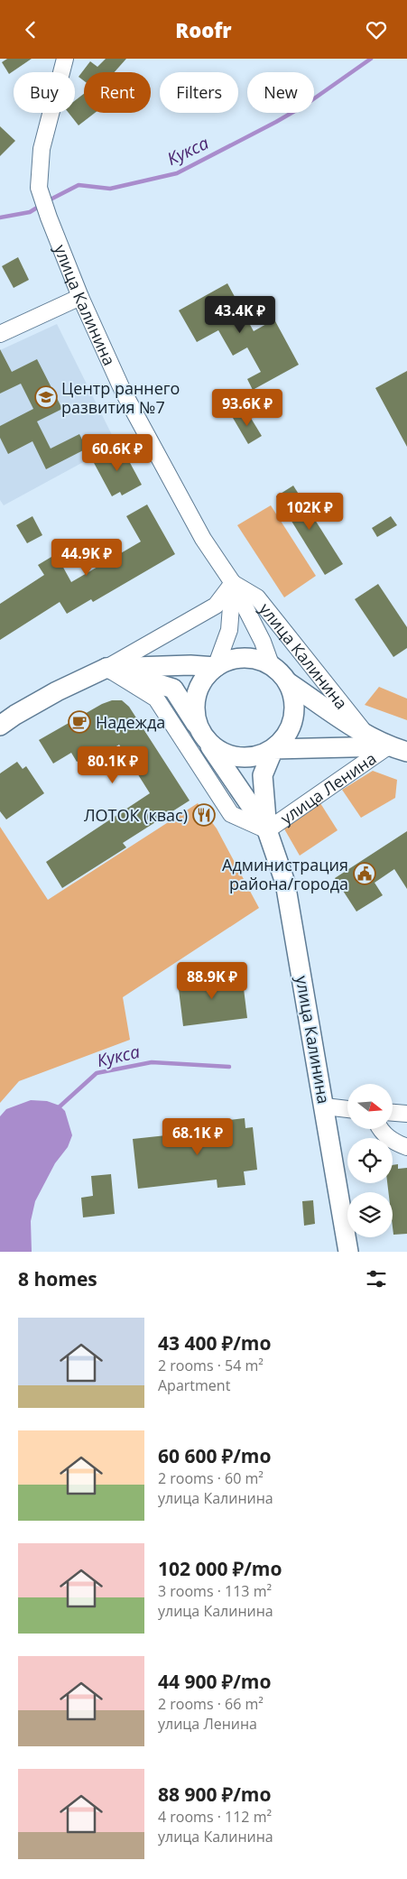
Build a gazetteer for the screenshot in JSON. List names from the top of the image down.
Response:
{
  "streets": {
    "street": ["улица Калинина", "улица Ленина"]
  },
  "crossings": [
    ["улица Калинина", "улица Ленина"]
  ],
  "water": ["Кукса"],
  "places": {
    "school or university": ["Центр раннего развития №7"],
    "cafe": ["Надежда"],
    "restaurant": ["ЛОТОК (квас)"],
    "public building": ["Администрация района/города"]
  },
  "north": "right",
  "page": {
    "header": "Roofr",
    "chip": [
      "Buy",
      "Rent",
      "Filters",
      "New"
    ],
    "price": [
      "43.4K ₽",
      "93.6K ₽",
      "60.6K ₽",
      "102K ₽",
      "44.9K ₽",
      "80.1K ₽",
      "88.9K ₽",
      "68.1K ₽"
    ],
    "heading": "8 homes",
    "list": [
      {
        "name": "43 400 ₽/mo",
        "note": "2 rooms · 54 m² · Apartment"
      },
      {
        "name": "60 600 ₽/mo",
        "note": "2 rooms · 60 m² · улица Калинина"
      },
      {
        "name": "102 000 ₽/mo",
        "note": "3 rooms · 113 m² · улица Калинина"
      },
      {
        "name": "44 900 ₽/mo",
        "note": "2 rooms · 66 m² · улица Ленина"
      },
      {
        "name": "88 900 ₽/mo",
        "note": "4 rooms · 112 m² · улица Калинина"
      }
    ]
  }
}
